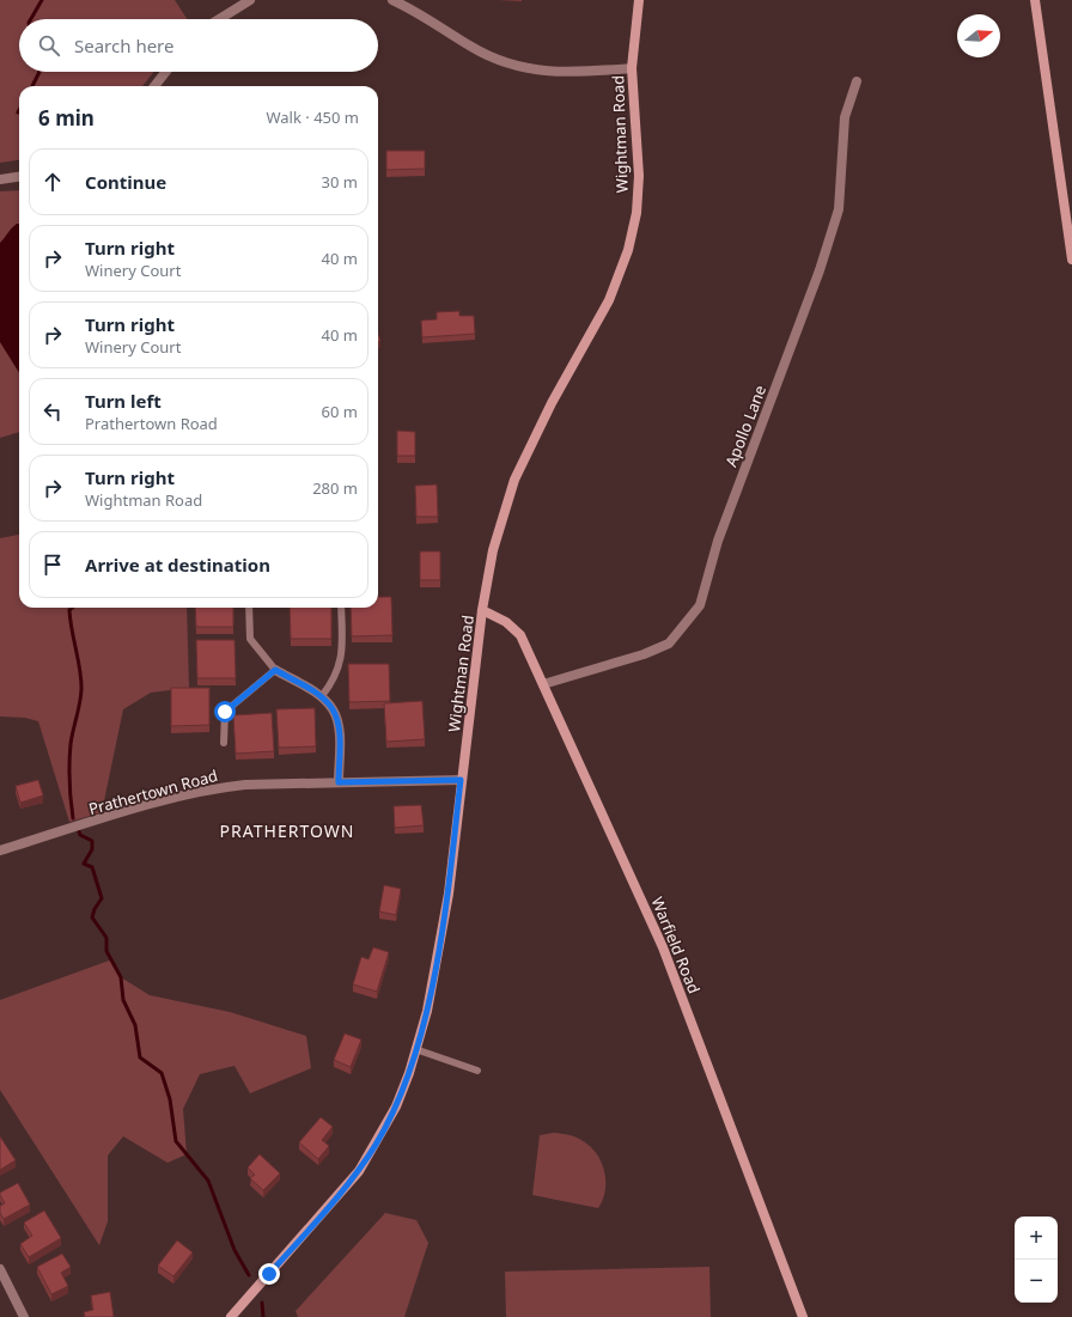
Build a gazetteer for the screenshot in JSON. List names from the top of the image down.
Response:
{
  "streets": {
    "main road": ["Wightman Road", "Warfield Road"],
    "street": ["Apollo Lane", "Prathertown Road"]
  },
  "crossings": [
    ["Wightman Road", "Prathertown Road"],
    ["Wightman Road", "Warfield Road"],
    ["Apollo Lane", "Warfield Road"]
  ],
  "districts": ["PRATHERTOWN"],
  "north": "right",
  "page": {
    "search": "Search here",
    "heading": ["6 min", "Walk · 450 m"],
    "list": [
      ["Continue", "30 m"],
      ["Turn right", "Winery Court", "40 m"],
      ["Turn right", "Winery Court", "40 m"],
      ["Turn left", "Prathertown Road", "60 m"],
      ["Turn right", "Wightman Road", "280 m"],
      "Arrive at destination"
    ],
    "map_buttons": ["+", "−"]
  }
}
